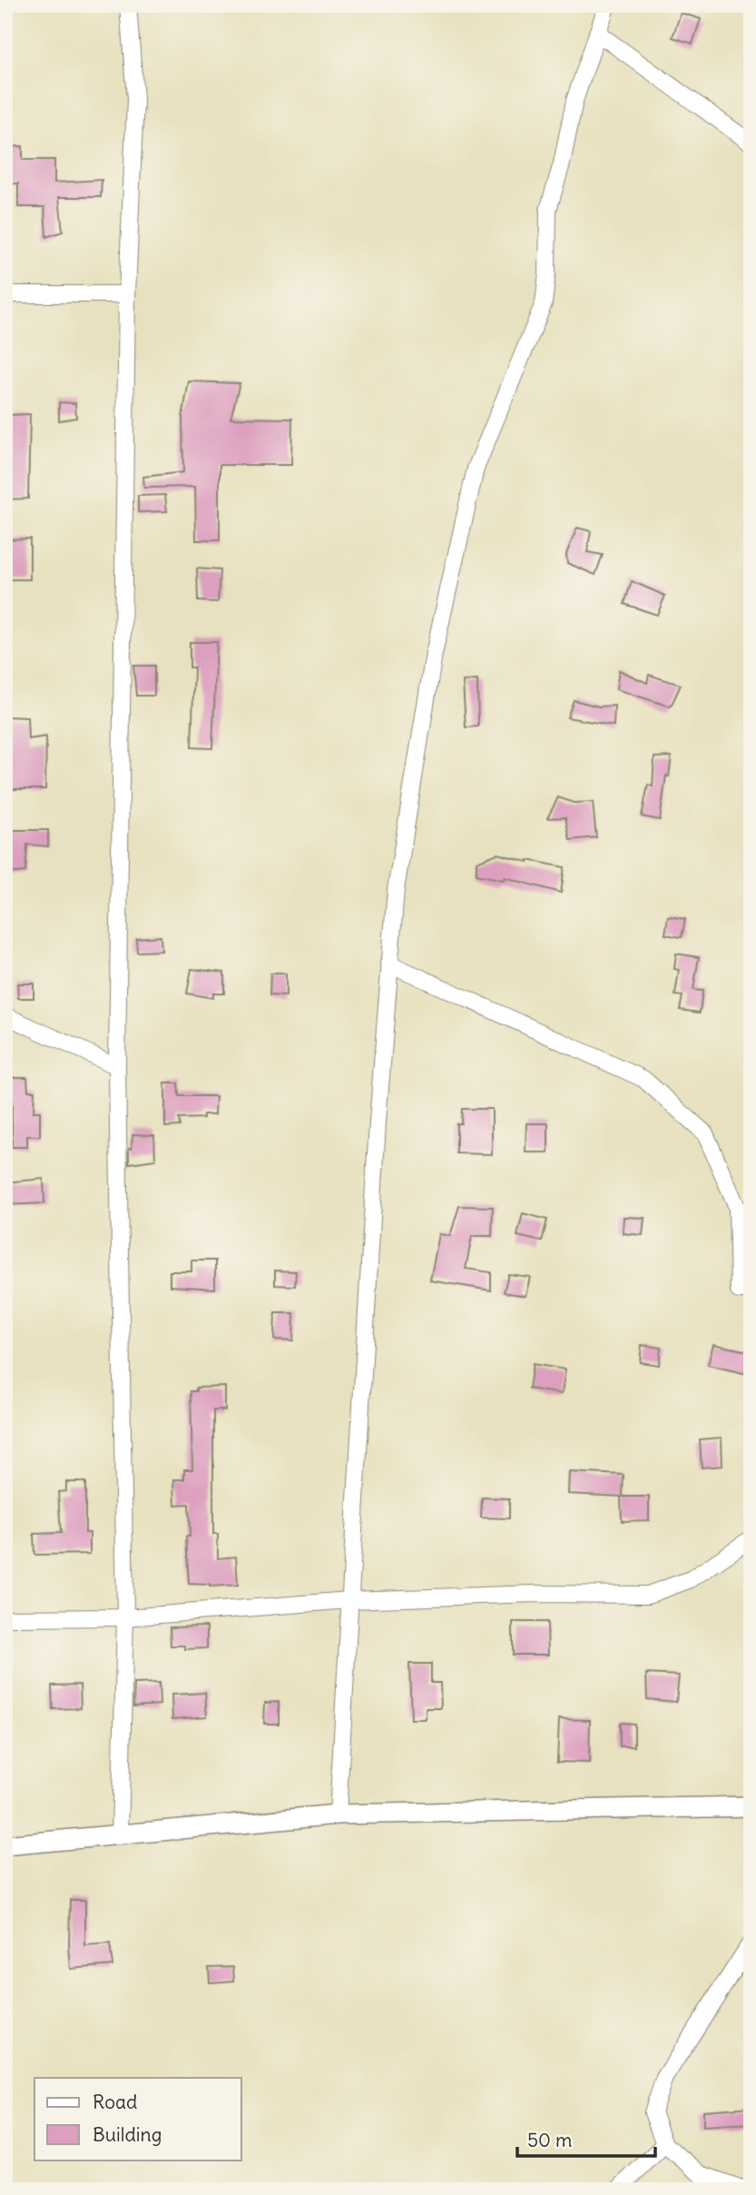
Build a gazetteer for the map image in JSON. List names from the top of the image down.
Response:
{
  "legend": ["Road", "Building"],
  "scale_bar": "50 m"
}
